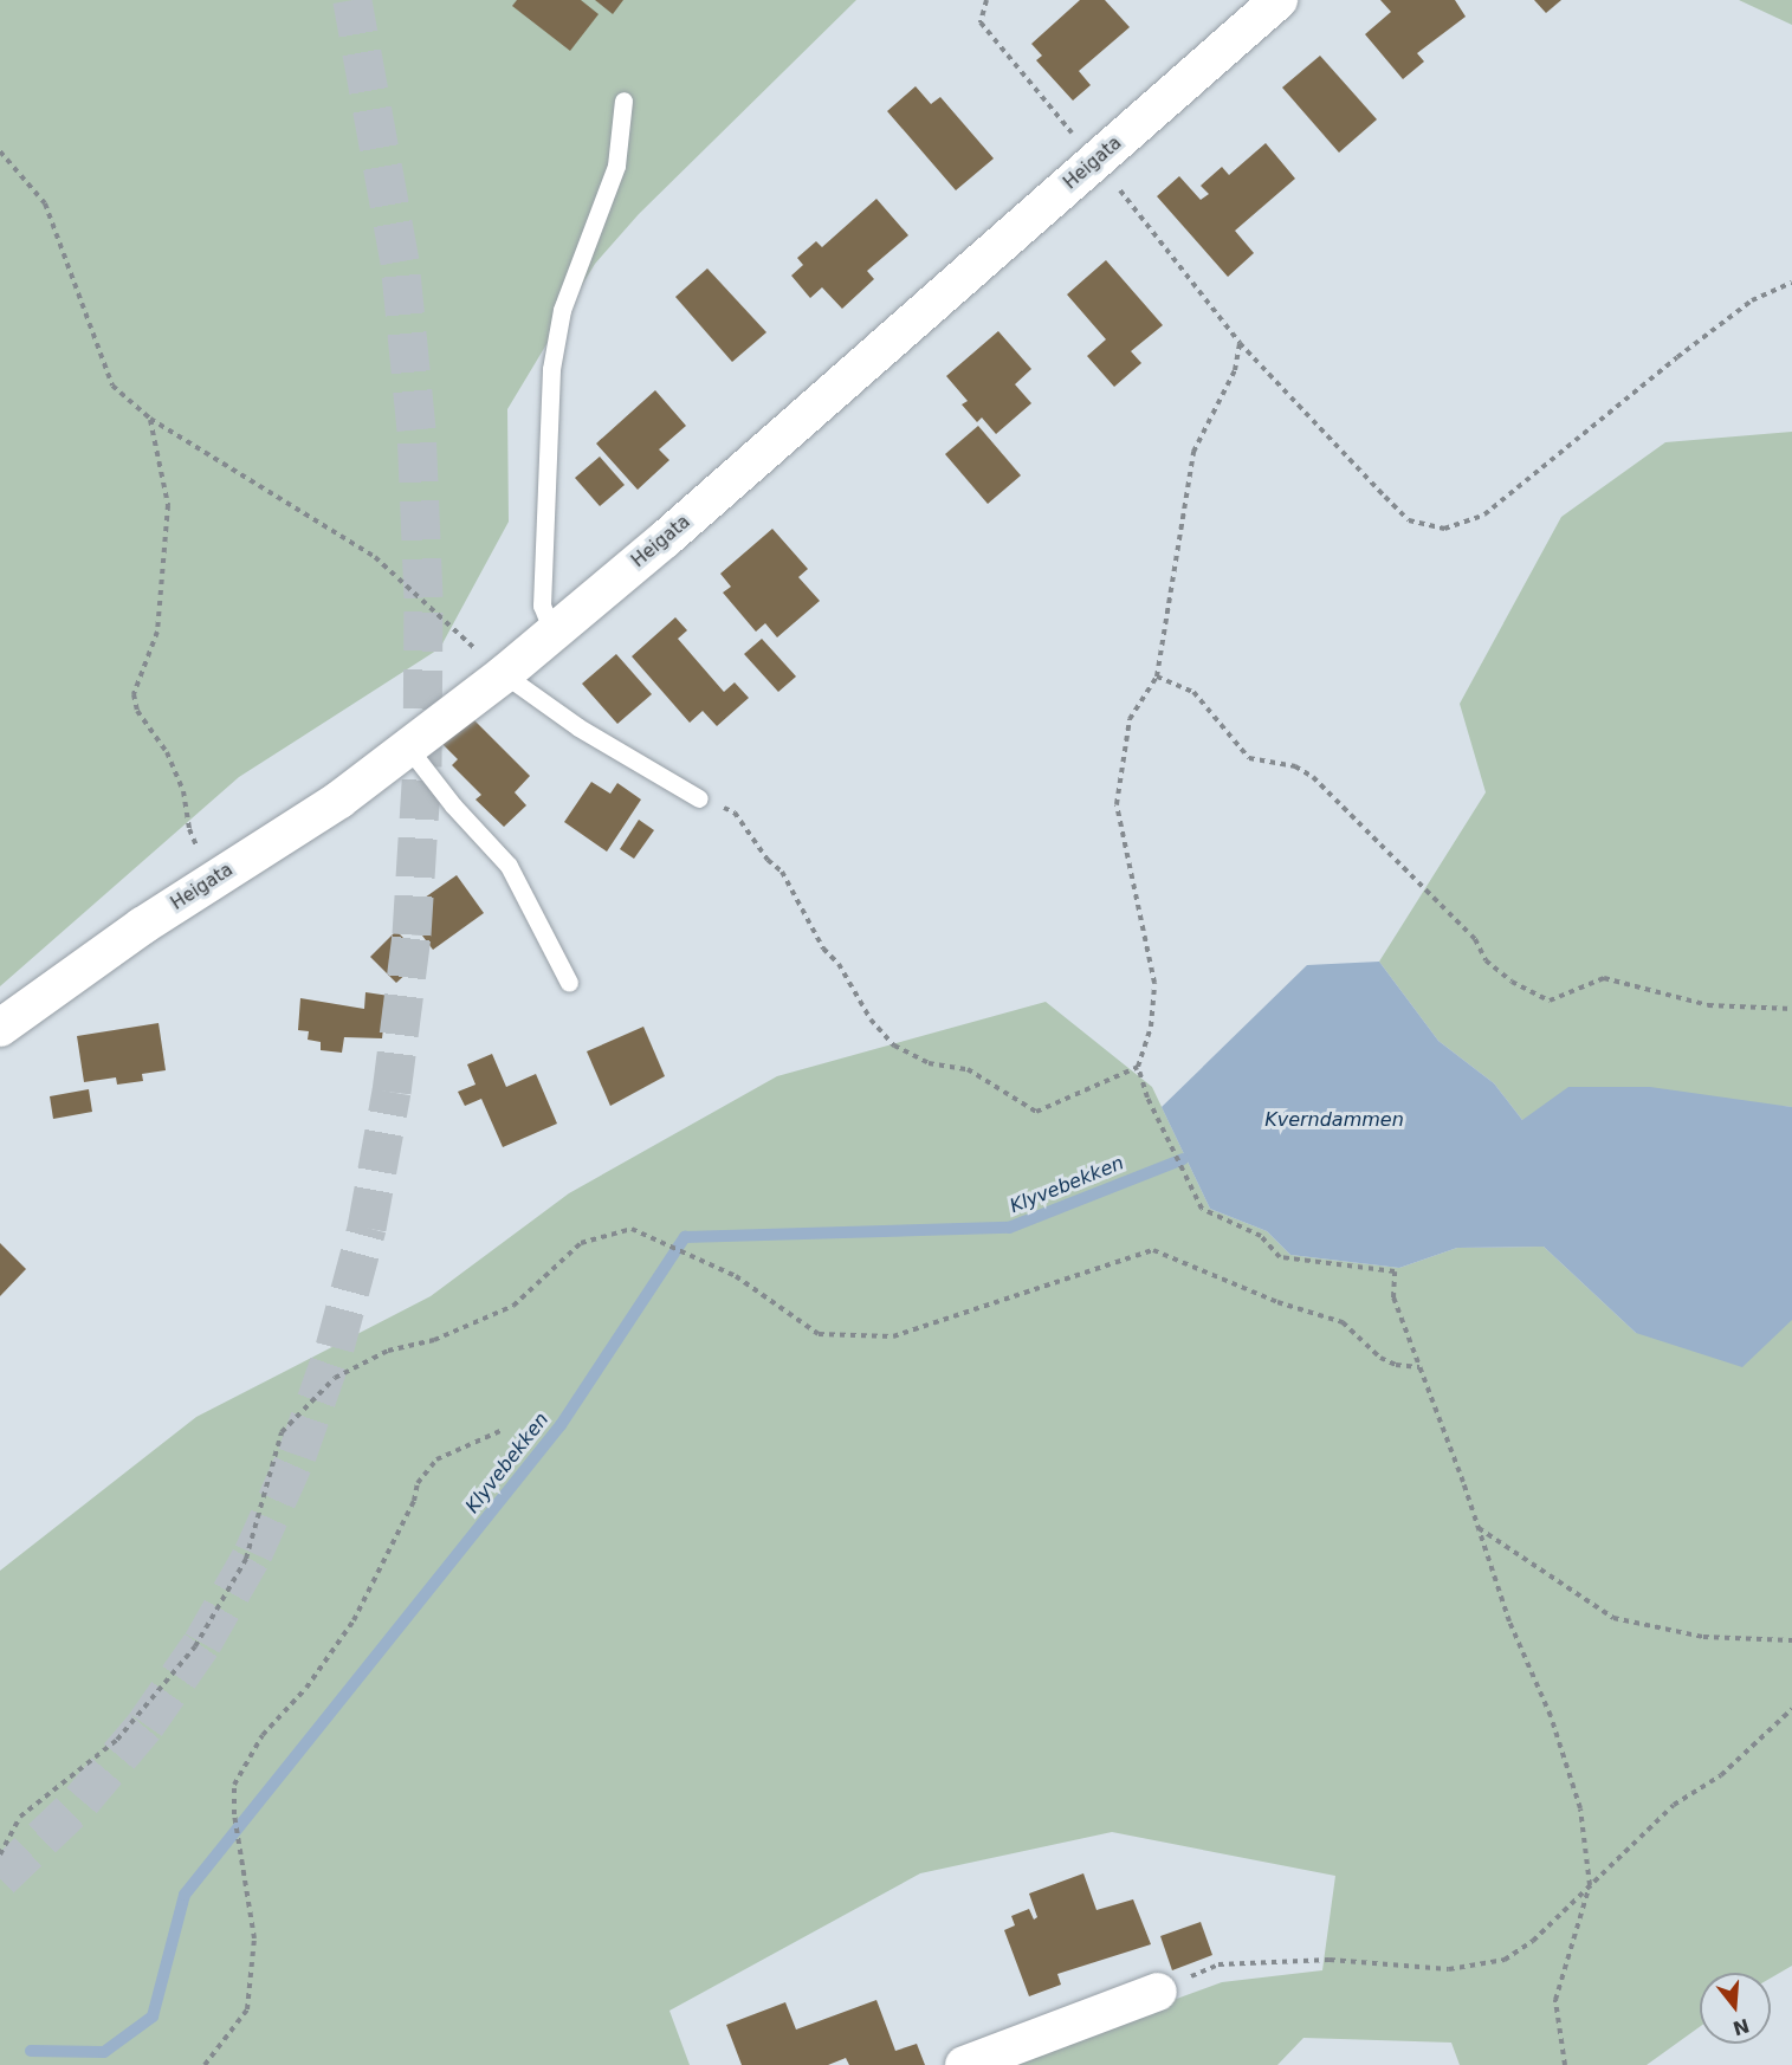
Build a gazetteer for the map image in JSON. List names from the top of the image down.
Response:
{
  "streets": {
    "street": ["Heigata"]
  },
  "water": ["Kverndammen", "Klyvebekken"],
  "north": "bottom"
}
